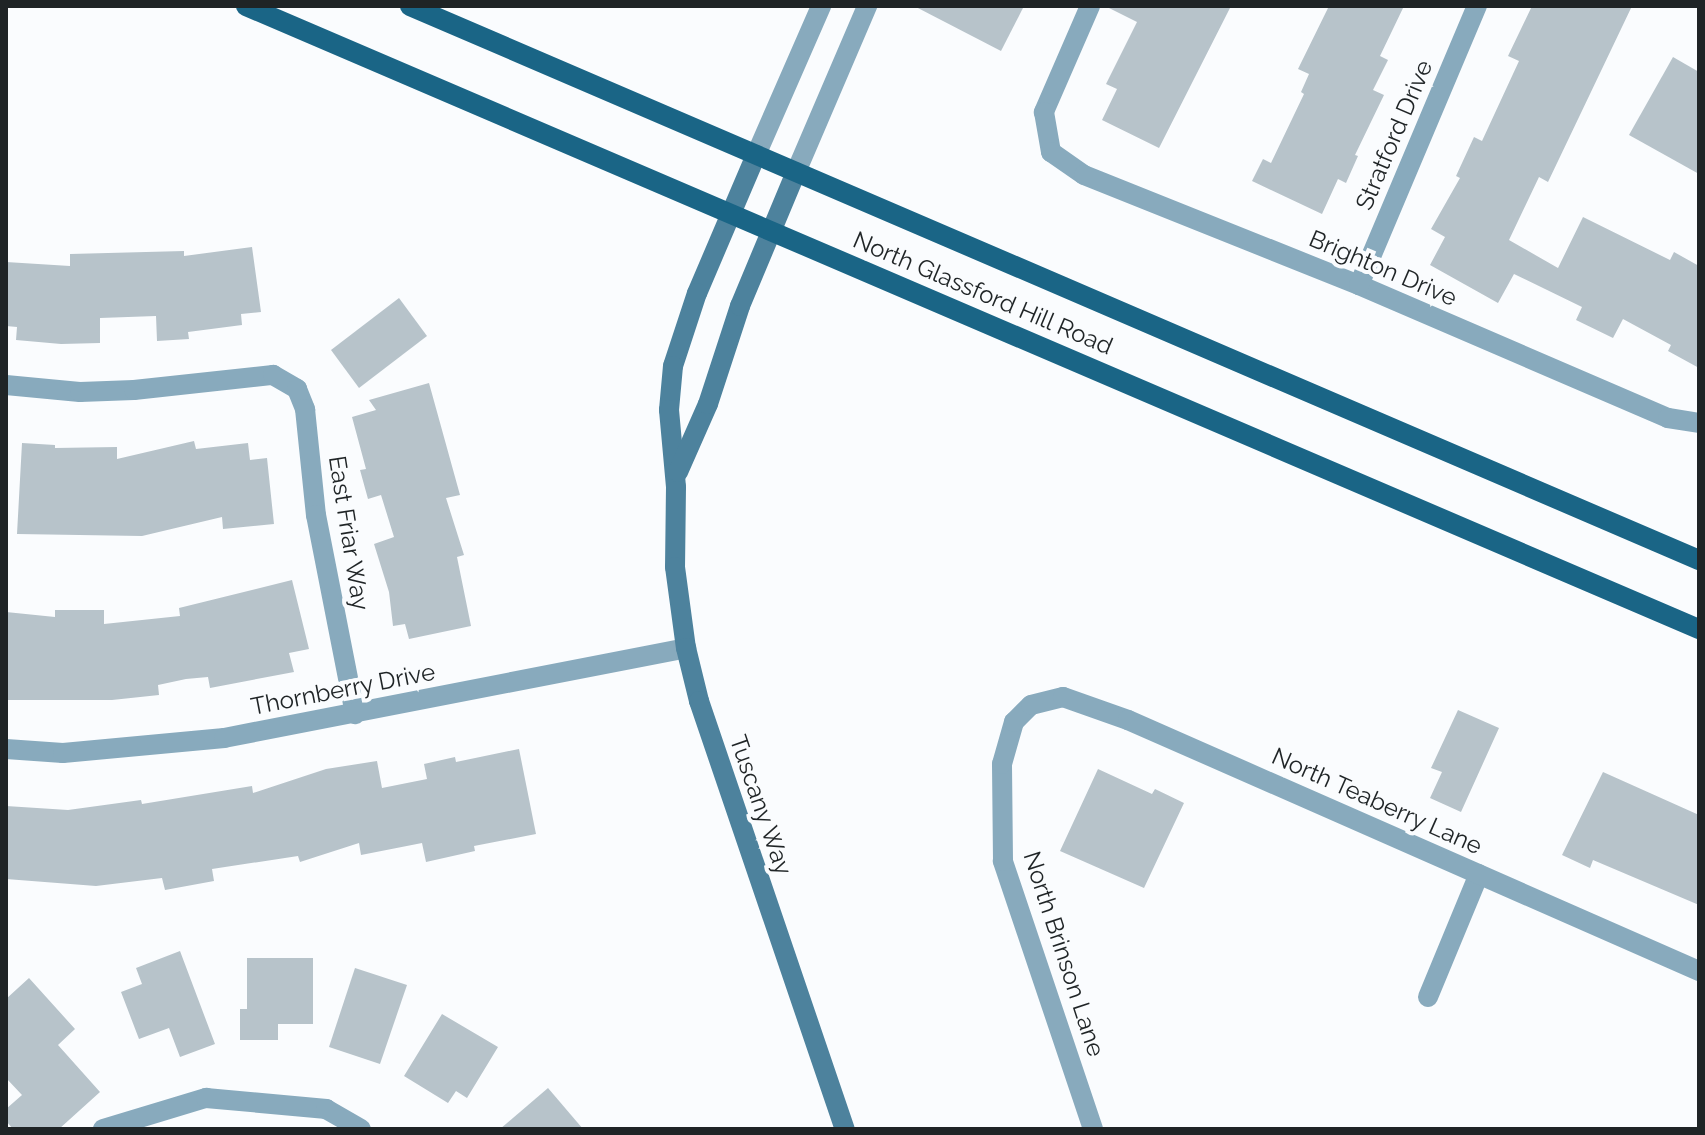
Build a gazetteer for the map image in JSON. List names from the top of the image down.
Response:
{
  "streets": {
    "main road": ["North Glassford Hill Road"],
    "street": [
      "Stratford Drive",
      "Brighton Drive",
      "East Friar Way",
      "Thornberry Drive",
      "North Teaberry Lane",
      "Tuscany Way",
      "North Brinson Lane"
    ]
  },
  "crossings": [
    ["Stratford Drive", "Brighton Drive"],
    ["North Glassford Hill Road", "Tuscany Way"],
    ["East Friar Way", "Thornberry Drive"],
    ["Thornberry Drive", "Tuscany Way"],
    ["North Teaberry Lane", "North Brinson Lane"]
  ]
}
